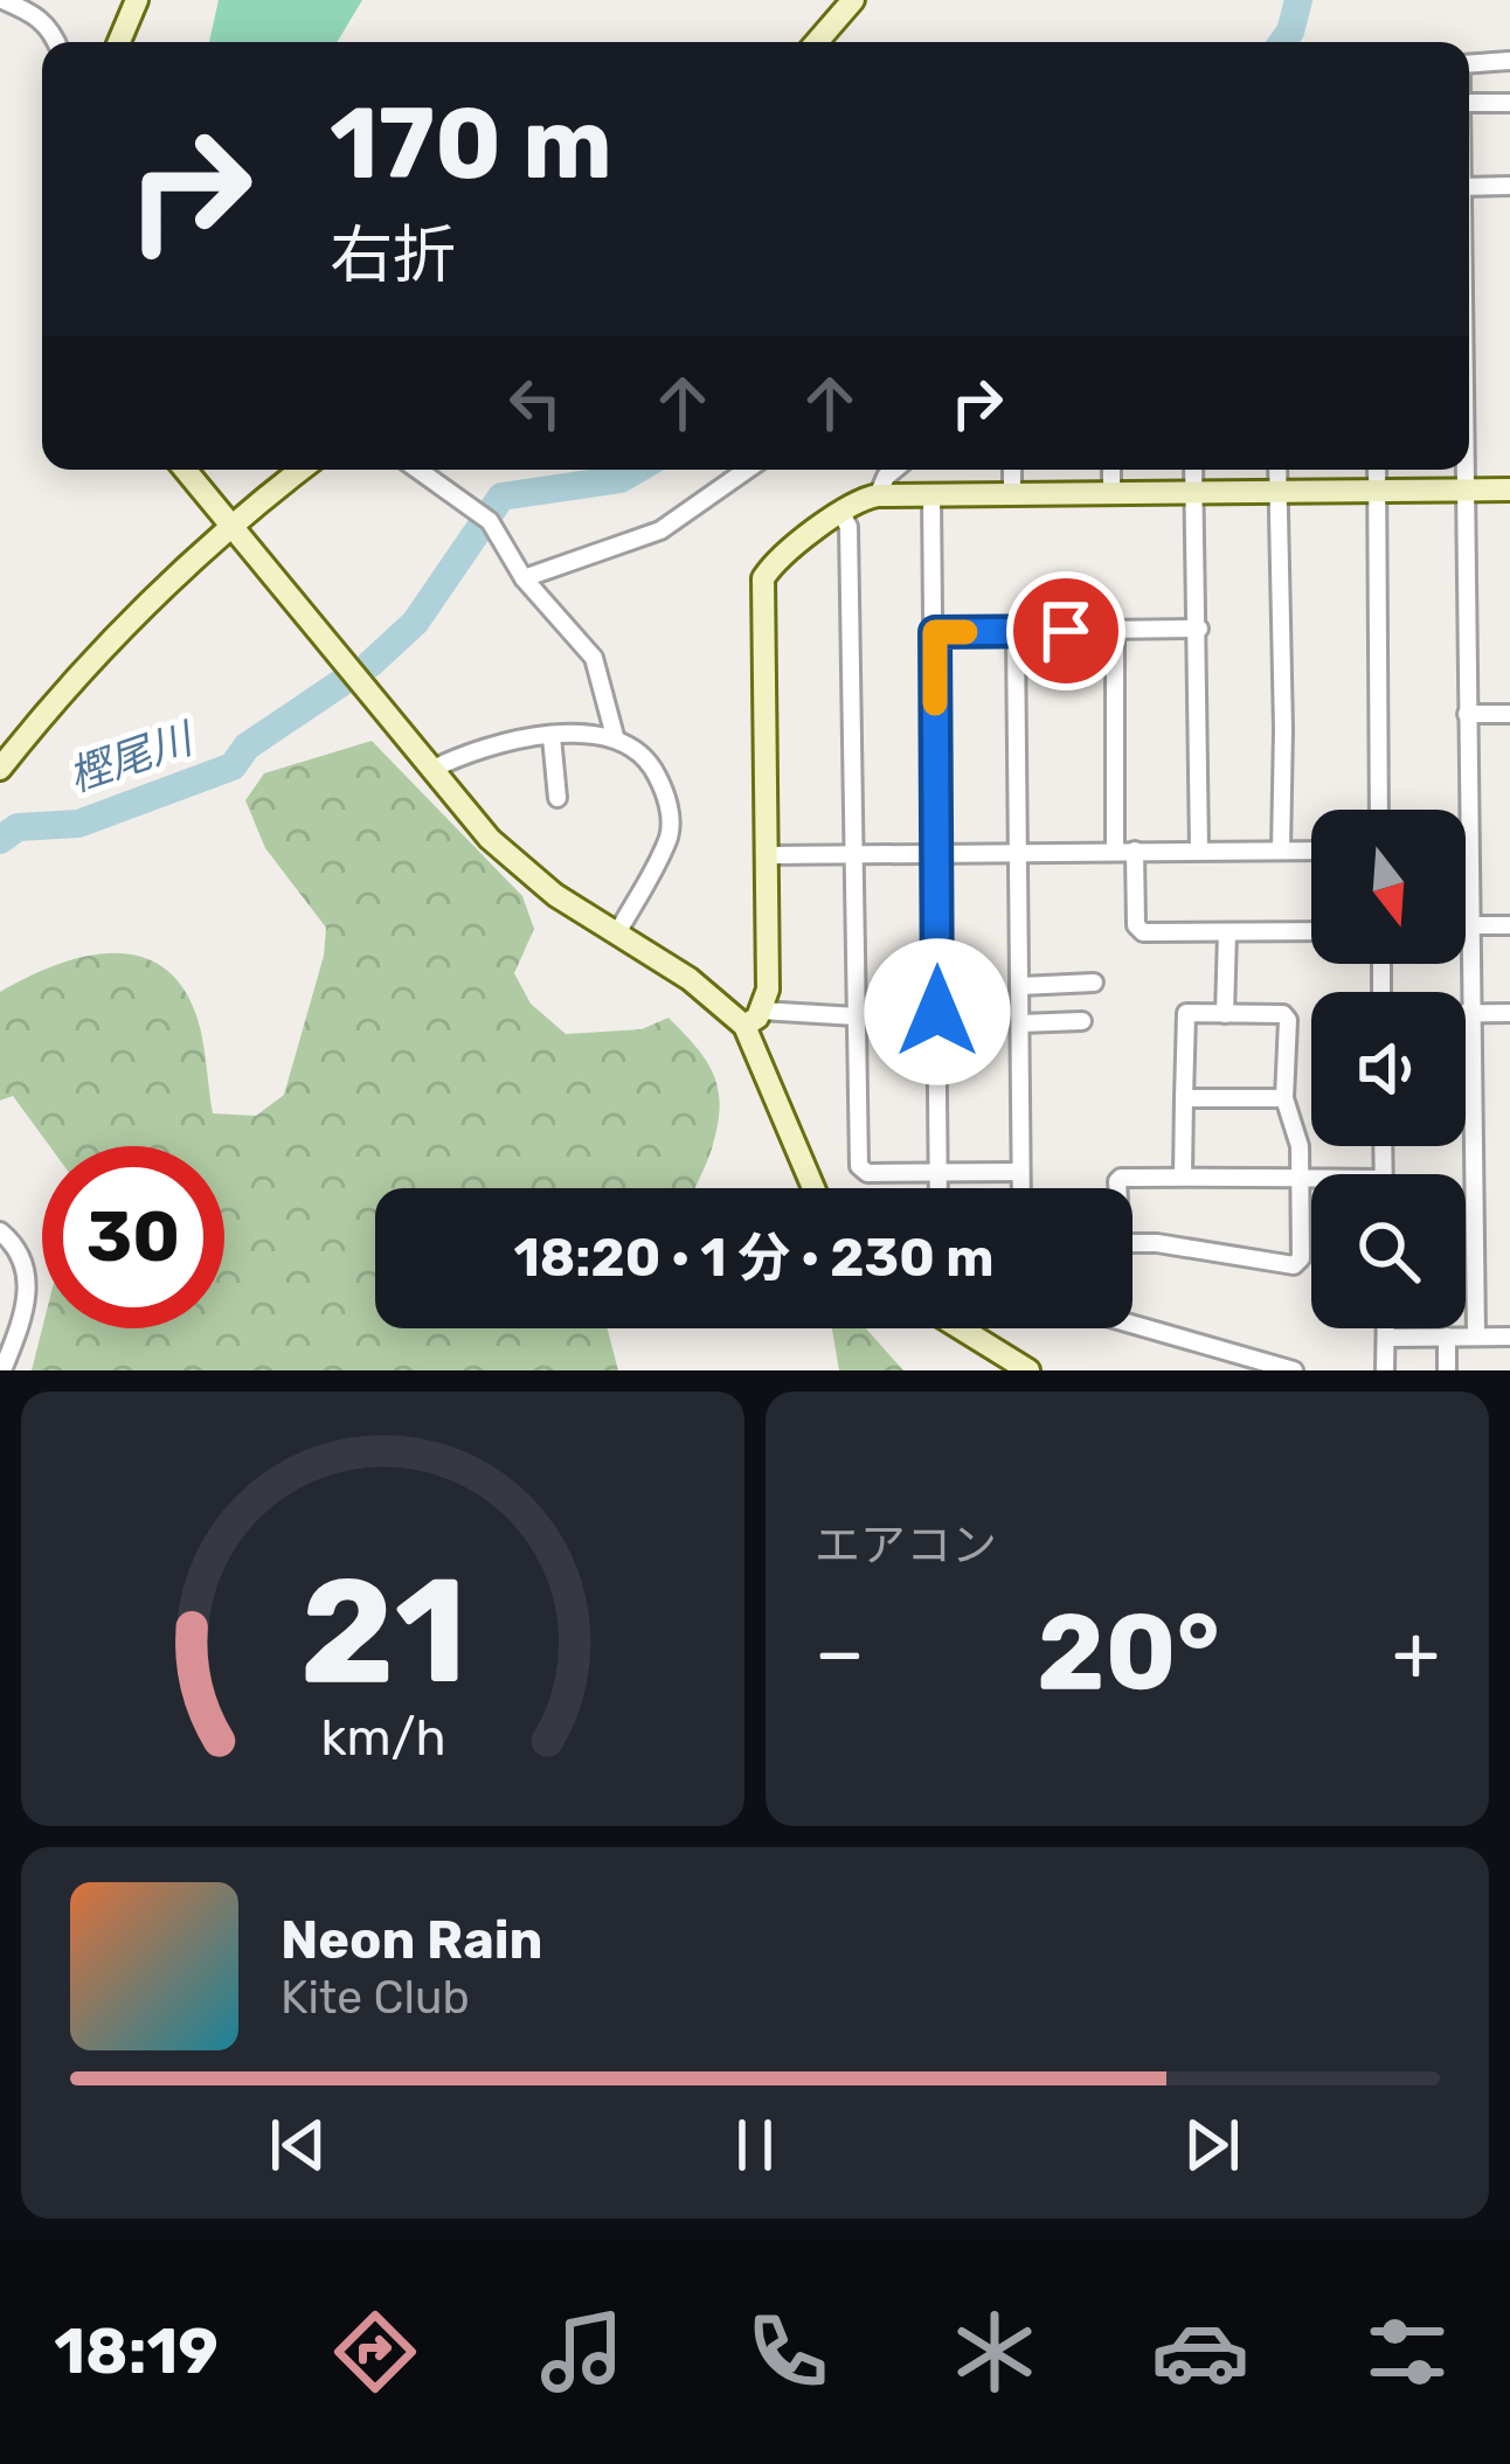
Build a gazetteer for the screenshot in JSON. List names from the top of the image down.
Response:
{
  "water": ["樫尾川"],
  "north": "bottom",
  "page": {
    "turn": ["170 m", "右折"],
    "limit": "30",
    "trip": "18:20 · 1 分 · 230 m",
    "tile": "エアコン",
    "heat": ["−", "20°", "+"],
    "song": ["Neon Rain", "Kite Club"],
    "tabs": "18:19",
    "gauge": ["21", "km/h"]
  }
}
